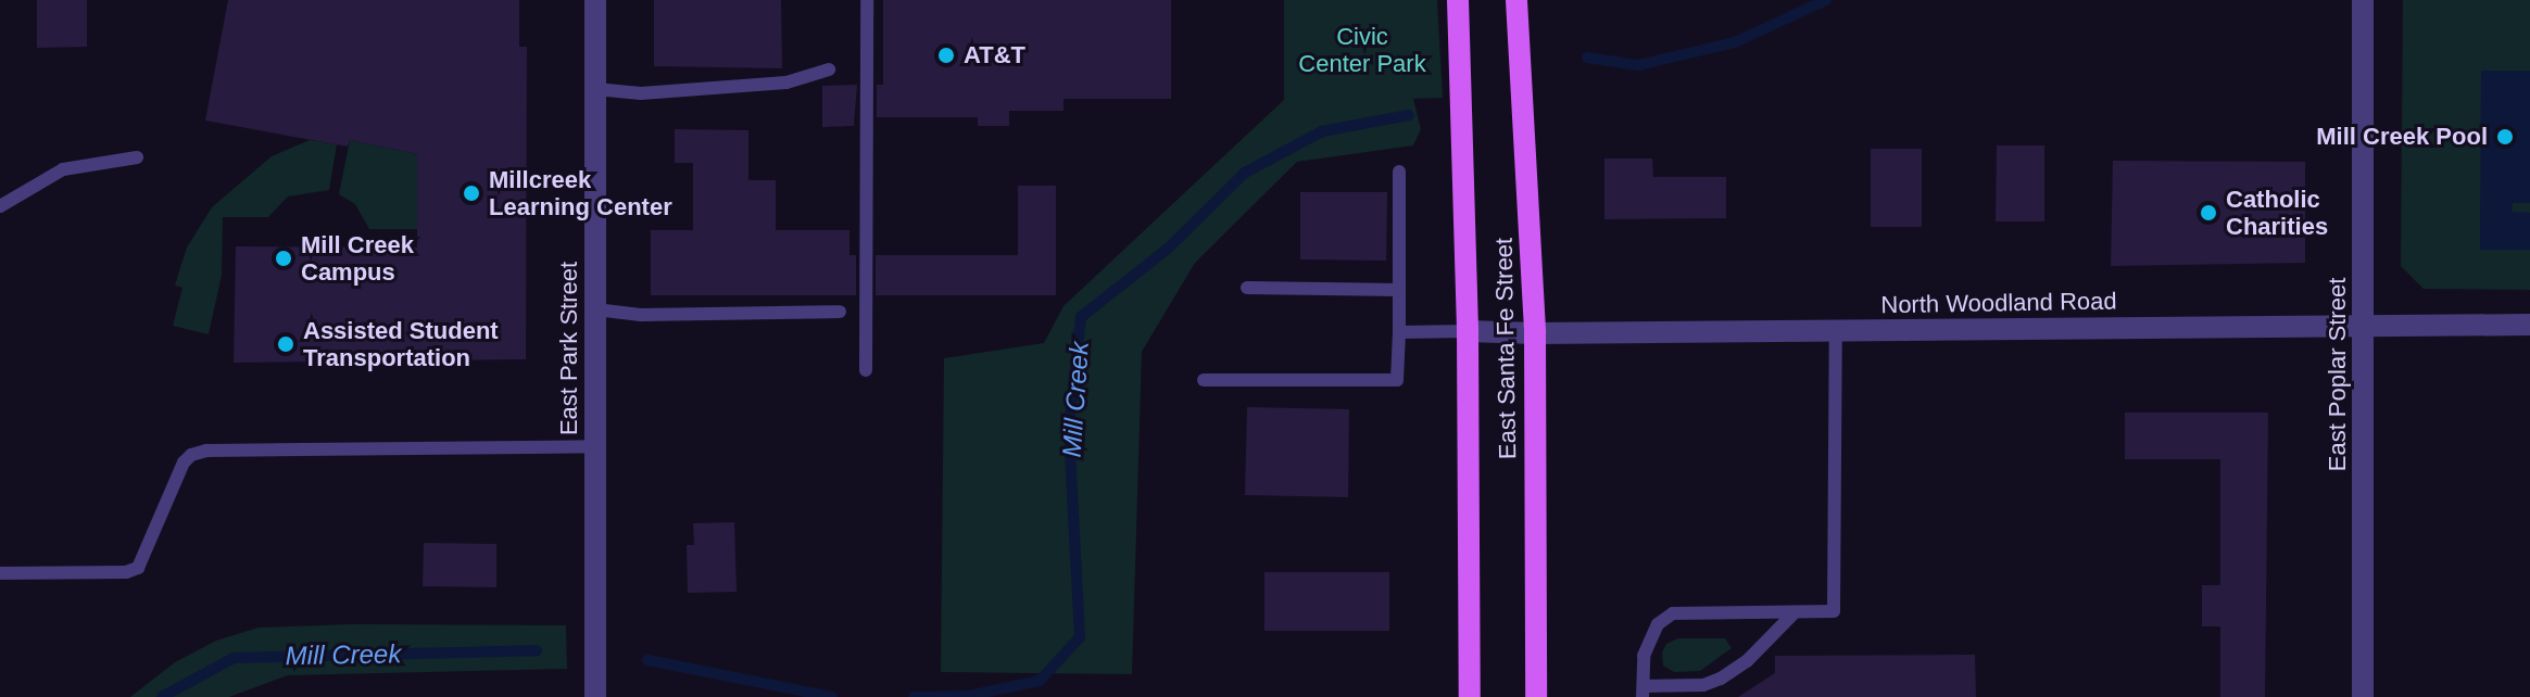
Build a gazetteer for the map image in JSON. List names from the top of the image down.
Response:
{
  "streets": {
    "main road": ["East Santa Fe Street"],
    "street": ["North Woodland Road", "East Park Street", "East Poplar Street"]
  },
  "crossings": [
    ["North Woodland Road", "East Santa Fe Street"],
    ["North Woodland Road", "East Poplar Street"]
  ],
  "water": ["Mill Creek"],
  "parks": ["Civic Center Park"],
  "places": [
    "AT&T",
    "Mill Creek Pool",
    "Millcreek Learning Center",
    "Catholic Charities",
    "Mill Creek Campus",
    "Assisted Student Transportation"
  ]
}
